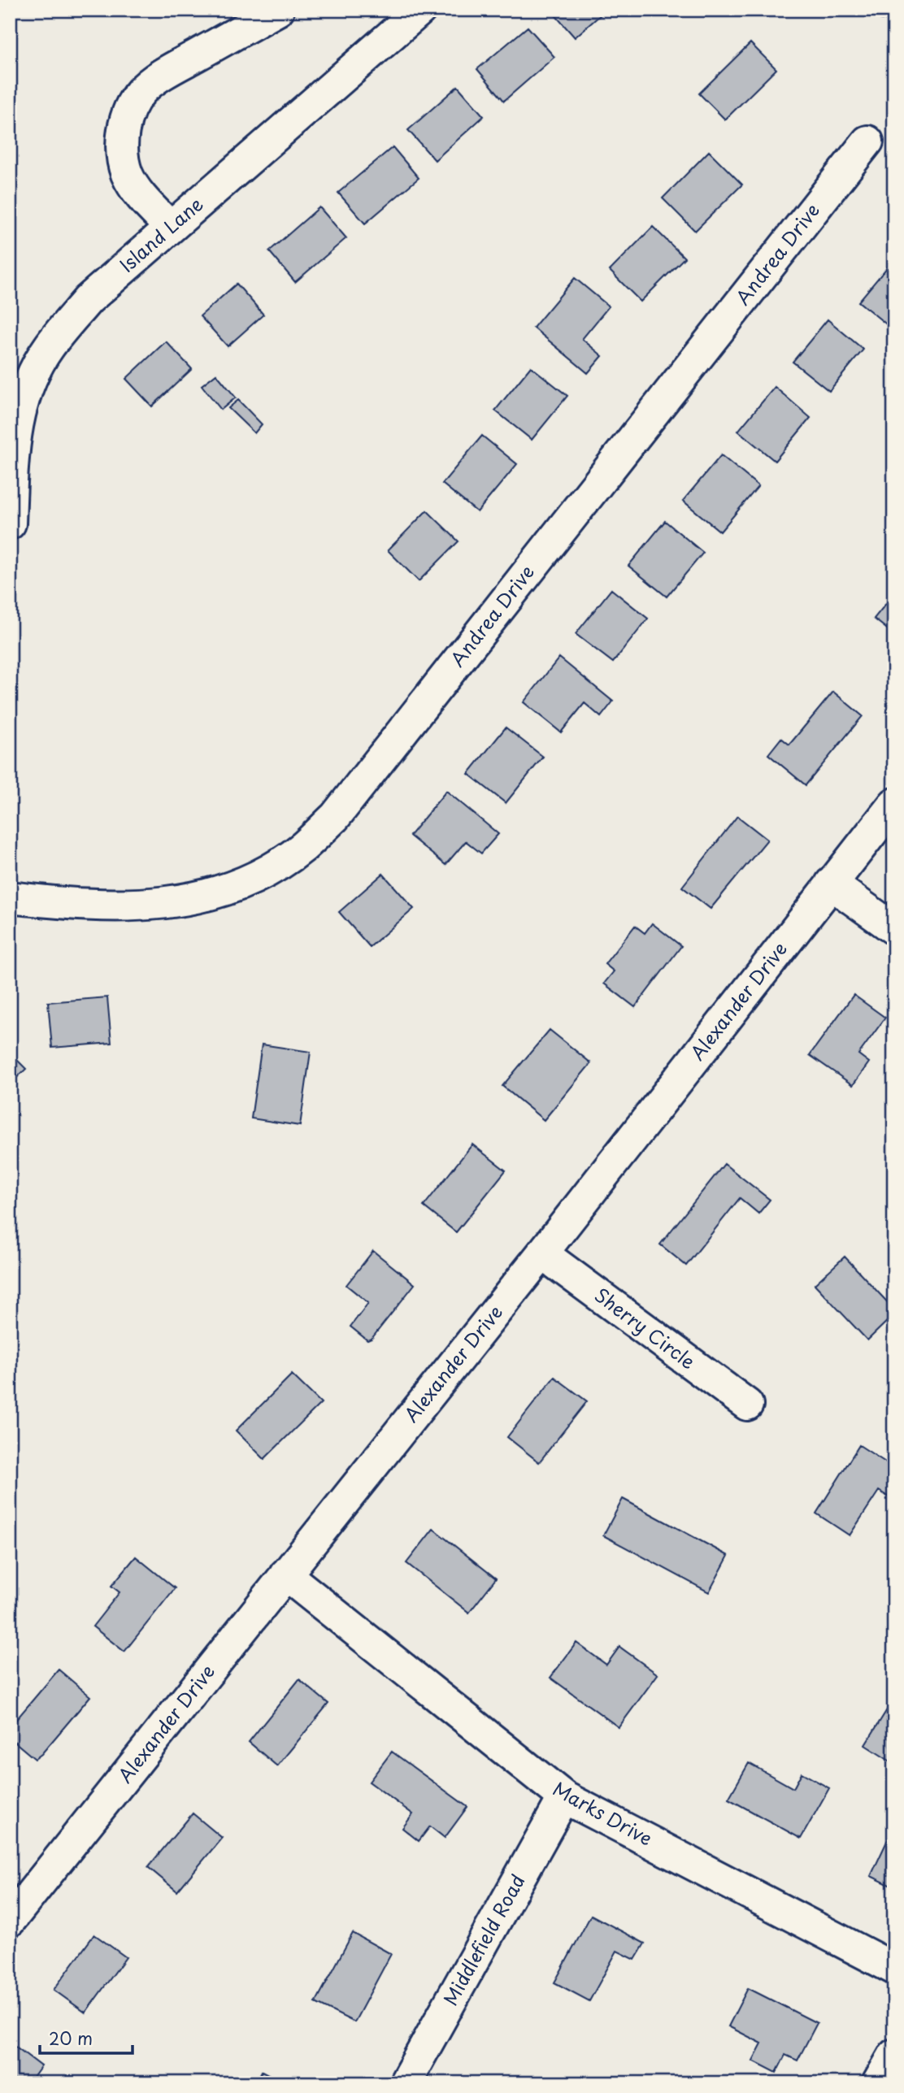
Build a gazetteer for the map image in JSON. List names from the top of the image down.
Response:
{
  "streets": {
    "street": [
      "Island Lane",
      "Andrea Drive",
      "Alexander Drive",
      "Sherry Circle",
      "Marks Drive",
      "Middlefield Road"
    ]
  },
  "crossings": [
    ["Alexander Drive", "Sherry Circle"],
    ["Alexander Drive", "Marks Drive"],
    ["Marks Drive", "Middlefield Road"]
  ],
  "scale_bar": "20 m"
}
